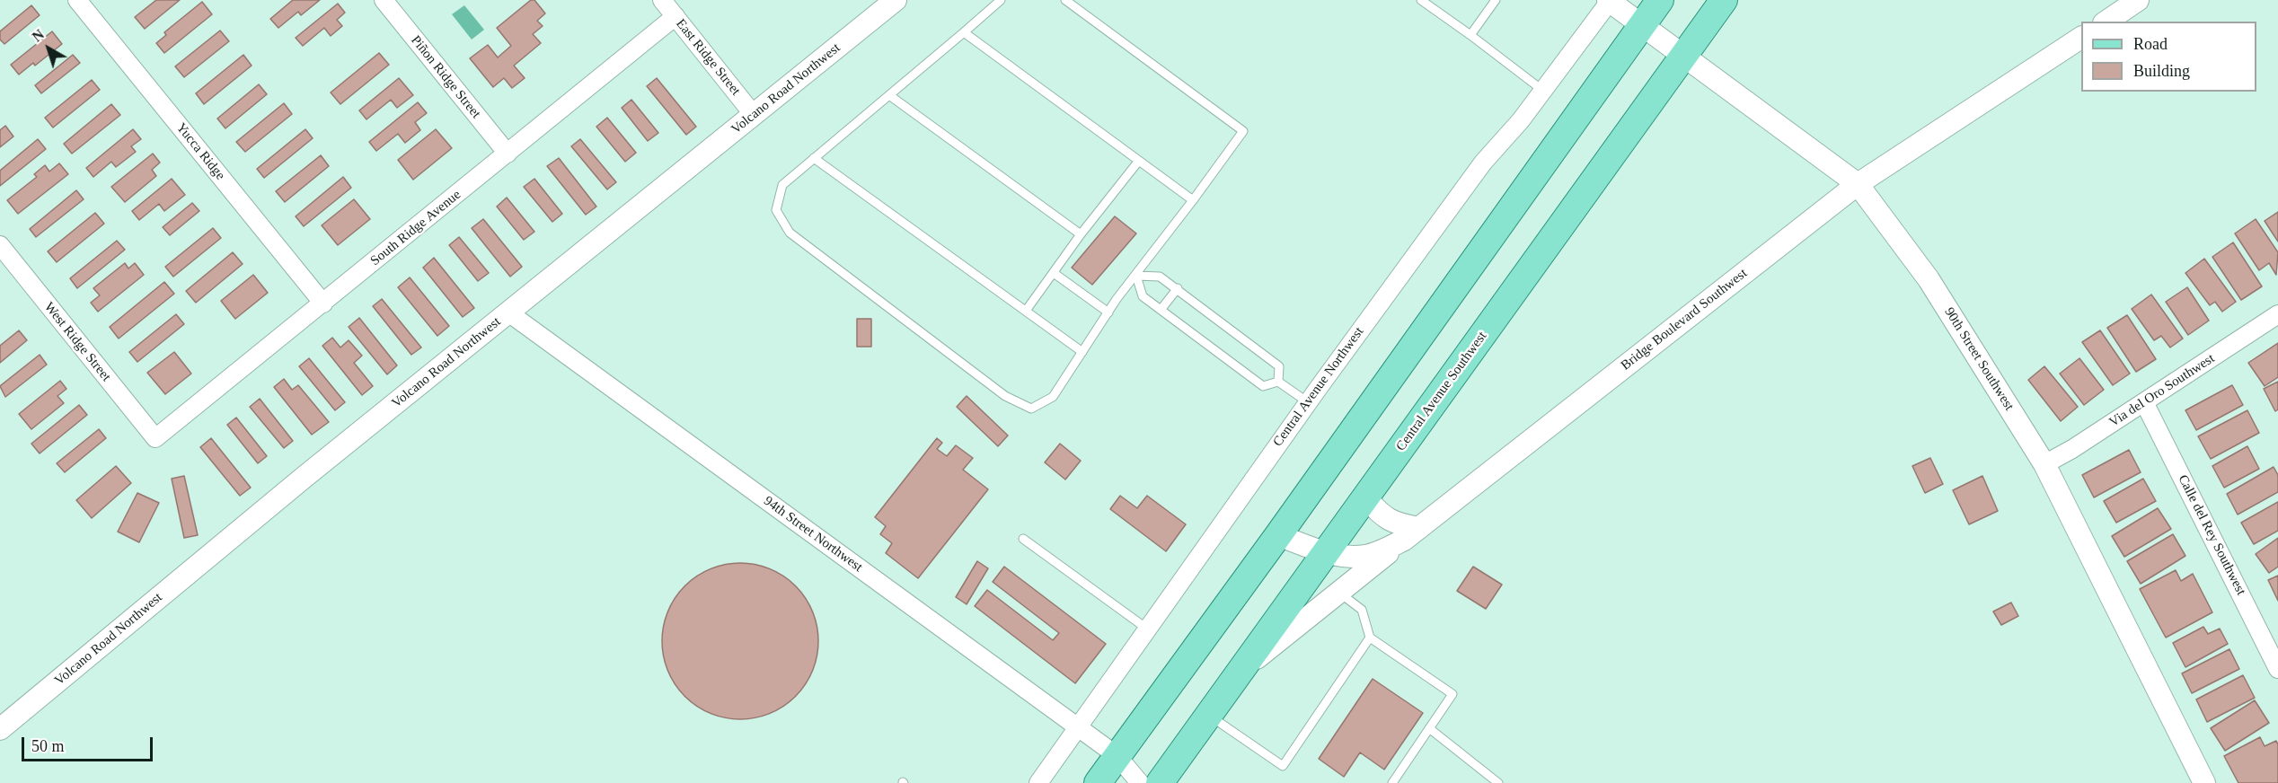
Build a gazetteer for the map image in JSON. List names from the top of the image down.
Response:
{
  "streets": {
    "main road": ["Central Avenue Southwest"],
    "street": [
      "East Ridge Street",
      "Piñon Ridge Street",
      "Volcano Road Northwest",
      "Yucca Ridge",
      "South Ridge Avenue",
      "Bridge Boulevard Southwest",
      "West Ridge Street",
      "90th Street Southwest",
      "Central Avenue Northwest",
      "Via del Oro Southwest",
      "94th Street Northwest",
      "Calle del Rey Southwest"
    ]
  },
  "crossings": [
    ["East Ridge Street", "Volcano Road Northwest"],
    ["East Ridge Street", "South Ridge Avenue"],
    ["Piñon Ridge Street", "South Ridge Avenue"],
    ["Volcano Road Northwest", "94th Street Northwest"],
    ["Yucca Ridge", "South Ridge Avenue"],
    ["South Ridge Avenue", "West Ridge Street"],
    ["Bridge Boulevard Southwest", "90th Street Southwest"],
    ["Bridge Boulevard Southwest", "Central Avenue Southwest"],
    ["90th Street Southwest", "Central Avenue Northwest"],
    ["90th Street Southwest", "Via del Oro Southwest"],
    ["90th Street Southwest", "Central Avenue Southwest"],
    ["Central Avenue Northwest", "94th Street Northwest"],
    ["Via del Oro Southwest", "Calle del Rey Southwest"]
  ],
  "legend": ["Road", "Building"],
  "scale_bar": "50 m",
  "north": "top left"
}
